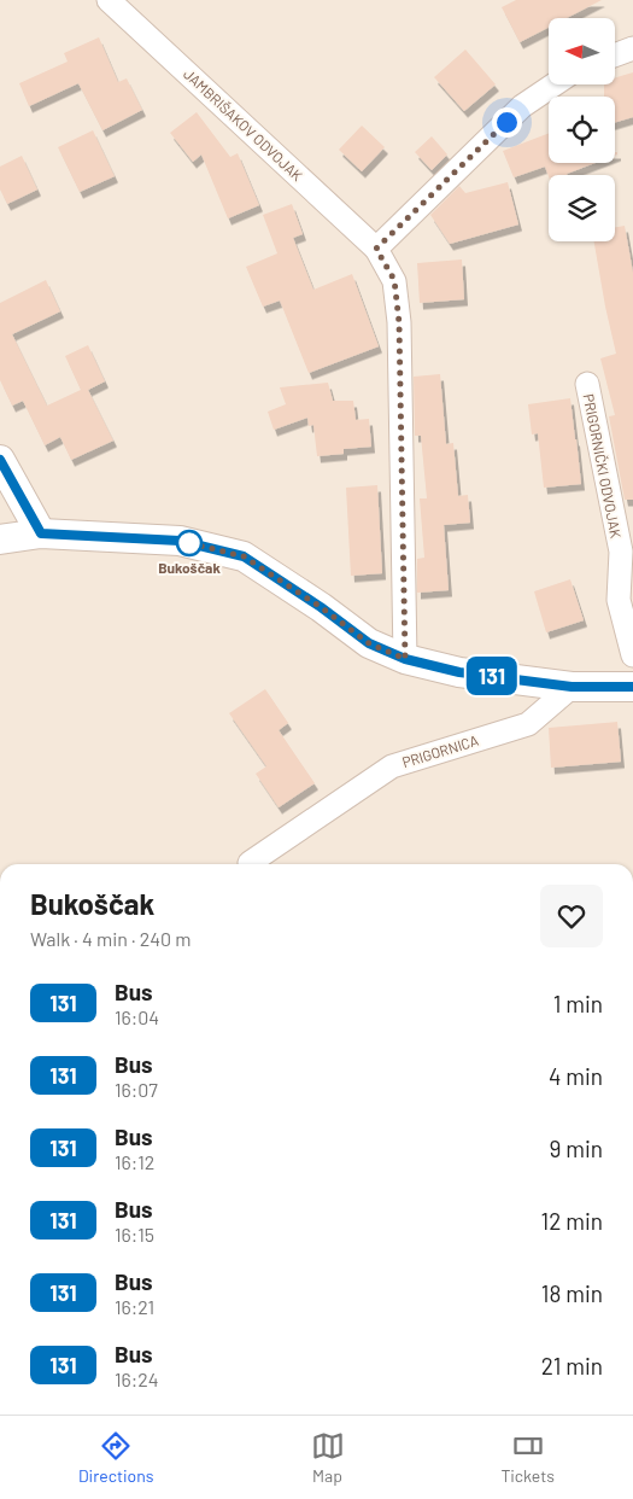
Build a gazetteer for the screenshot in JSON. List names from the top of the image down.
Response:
{
  "streets": {
    "street": ["JAMBRIŠAKOV ODVOJAK", "PRIGORNIČKI ODVOJAK", "PRIGORNICA"]
  },
  "places": ["Bukoščak"],
  "lines": ["bus line 131"],
  "north": "left",
  "page": {
    "on_map": "131",
    "heading": ["Bukoščak", "Walk · 4 min · 240 m"],
    "list": [
      {
        "mark": "131",
        "name": "Bus",
        "note": "16:04",
        "value": "1 min"
      },
      {
        "mark": "131",
        "name": "Bus",
        "note": "16:07",
        "value": "4 min"
      },
      {
        "mark": "131",
        "name": "Bus",
        "note": "16:12",
        "value": "9 min"
      },
      {
        "mark": "131",
        "name": "Bus",
        "note": "16:15",
        "value": "12 min"
      },
      {
        "mark": "131",
        "name": "Bus",
        "note": "16:21",
        "value": "18 min"
      },
      {
        "mark": "131",
        "name": "Bus",
        "note": "16:24",
        "value": "21 min"
      }
    ],
    "tabs": ["Directions", "Map", "Tickets"]
  }
}
